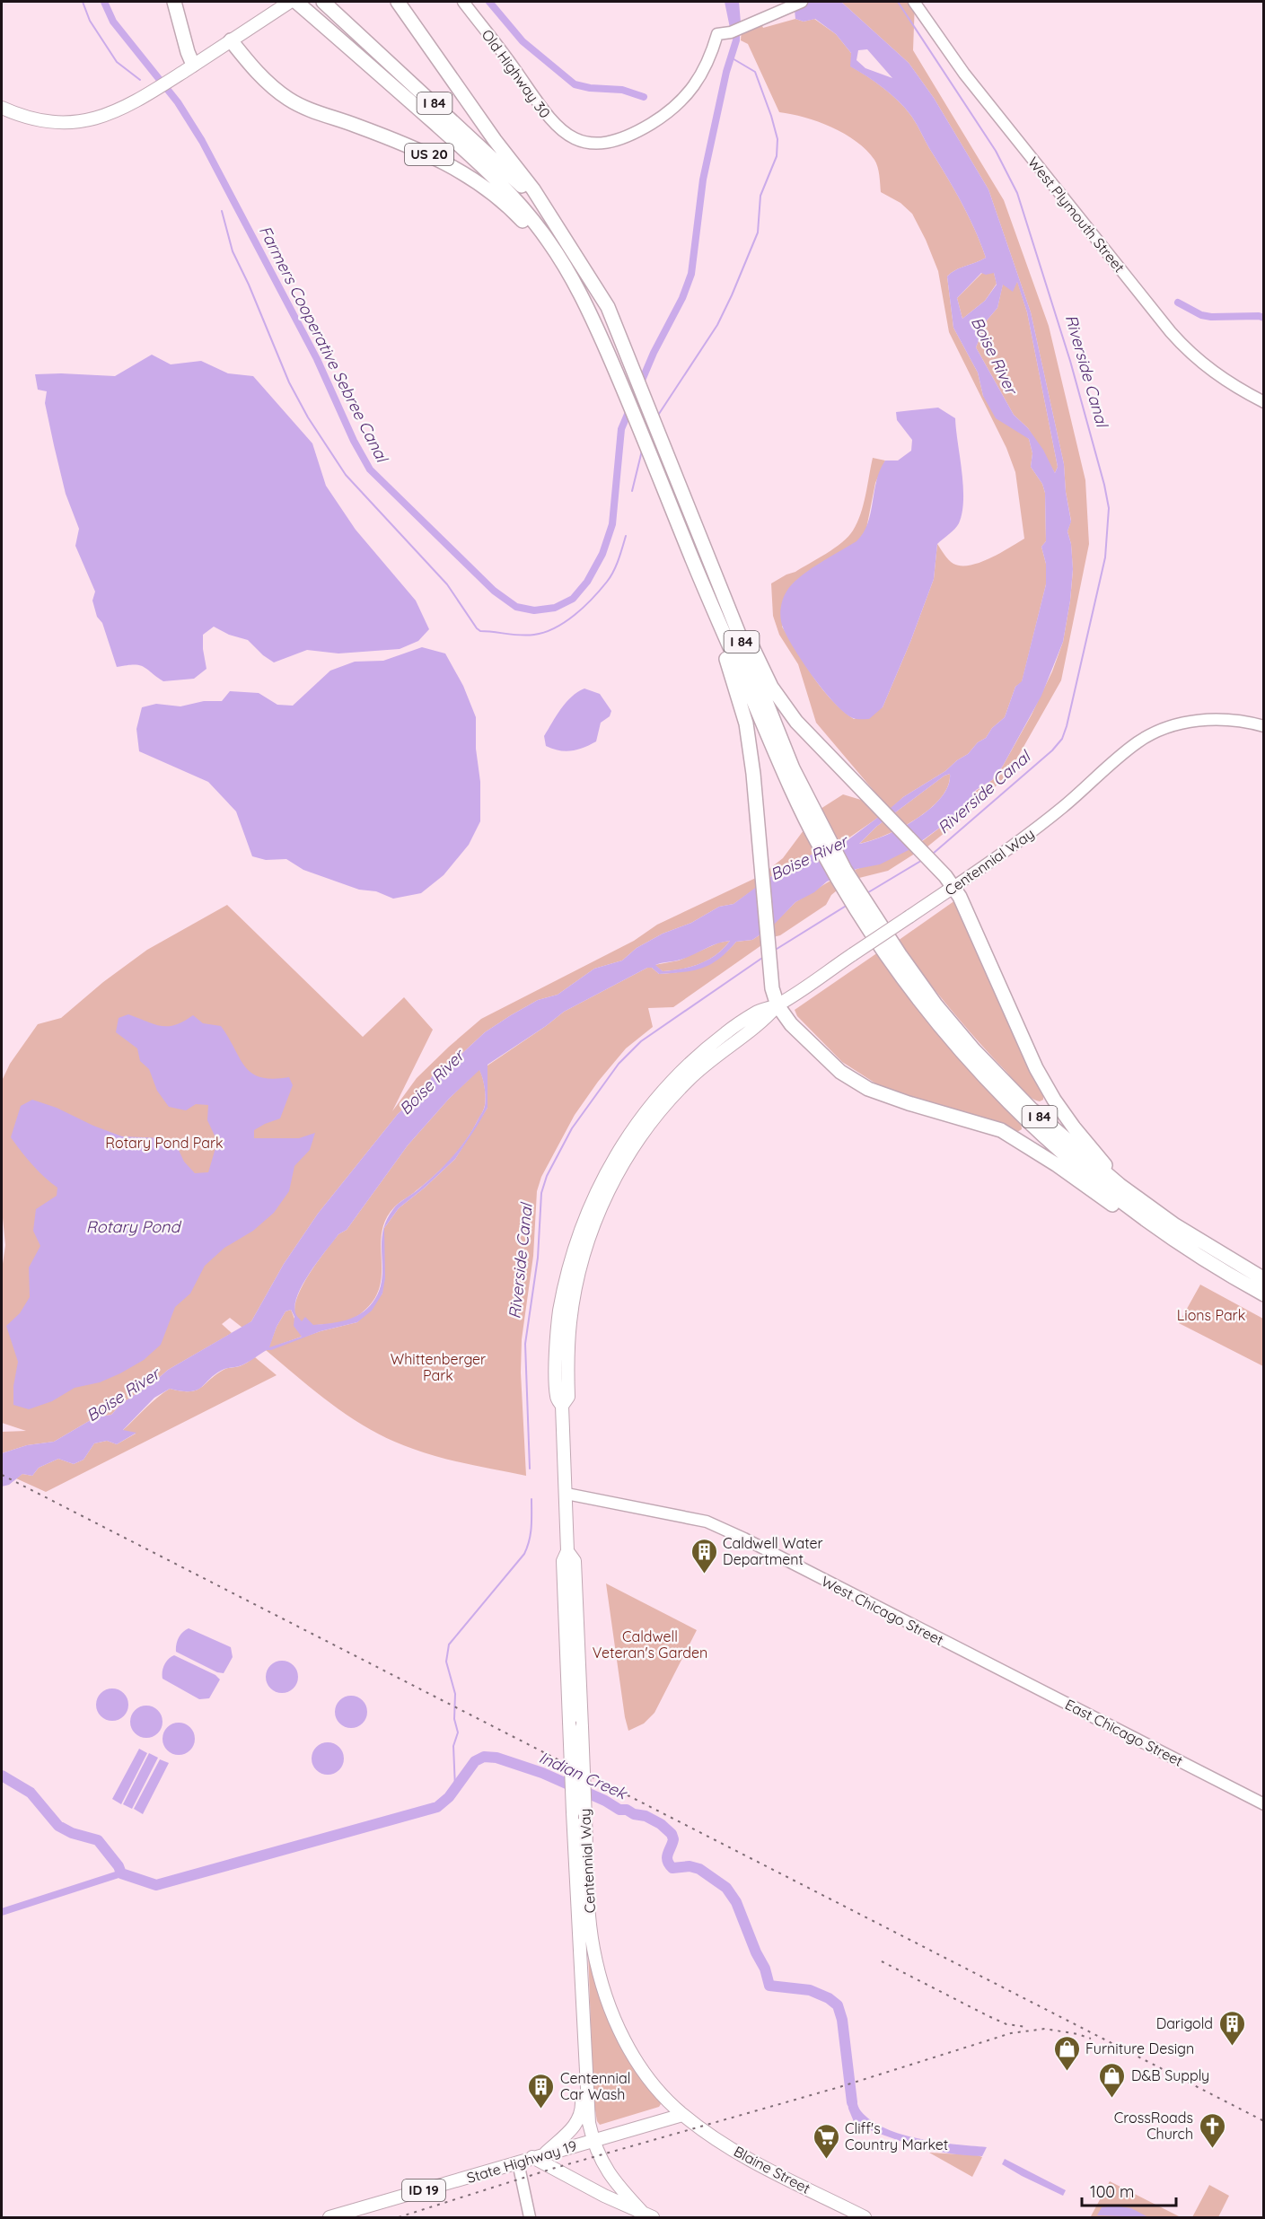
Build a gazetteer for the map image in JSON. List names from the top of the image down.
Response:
{
  "streets": {
    "highway": ["I 84", "US 20"],
    "main road": [
      "Centennial Way",
      "State Highway 19",
      "Blaine Street",
      "ID 19"
    ],
    "street": [
      "Old Highway 30",
      "West Plymouth Street",
      "West Chicago Street",
      "East Chicago Street"
    ]
  },
  "crossings": [
    ["I 84", "US 20"],
    ["Centennial Way", "West Chicago Street"],
    ["Centennial Way", "State Highway 19"],
    ["Centennial Way", "Blaine Street"],
    ["West Chicago Street", "East Chicago Street"],
    ["State Highway 19", "Blaine Street"]
  ],
  "water": [
    "Farmers Cooperative Sebree Canal",
    "Boise River",
    "Riverside Canal",
    "Rotary Pond",
    "Indian Creek"
  ],
  "parks": [
    "Rotary Pond Park",
    "Lions Park",
    "Whittenberger Park",
    "Caldwell Veteran's Garden"
  ],
  "places": {
    "building": ["Caldwell Water Department", "Darigold", "Centennial Car Wash"],
    "shop": ["Furniture Design", "D&B Supply"],
    "church": ["CrossRoads Church"],
    "supermarket": ["Cliff's Country Market"]
  },
  "scale_bar": "100 m"
}
